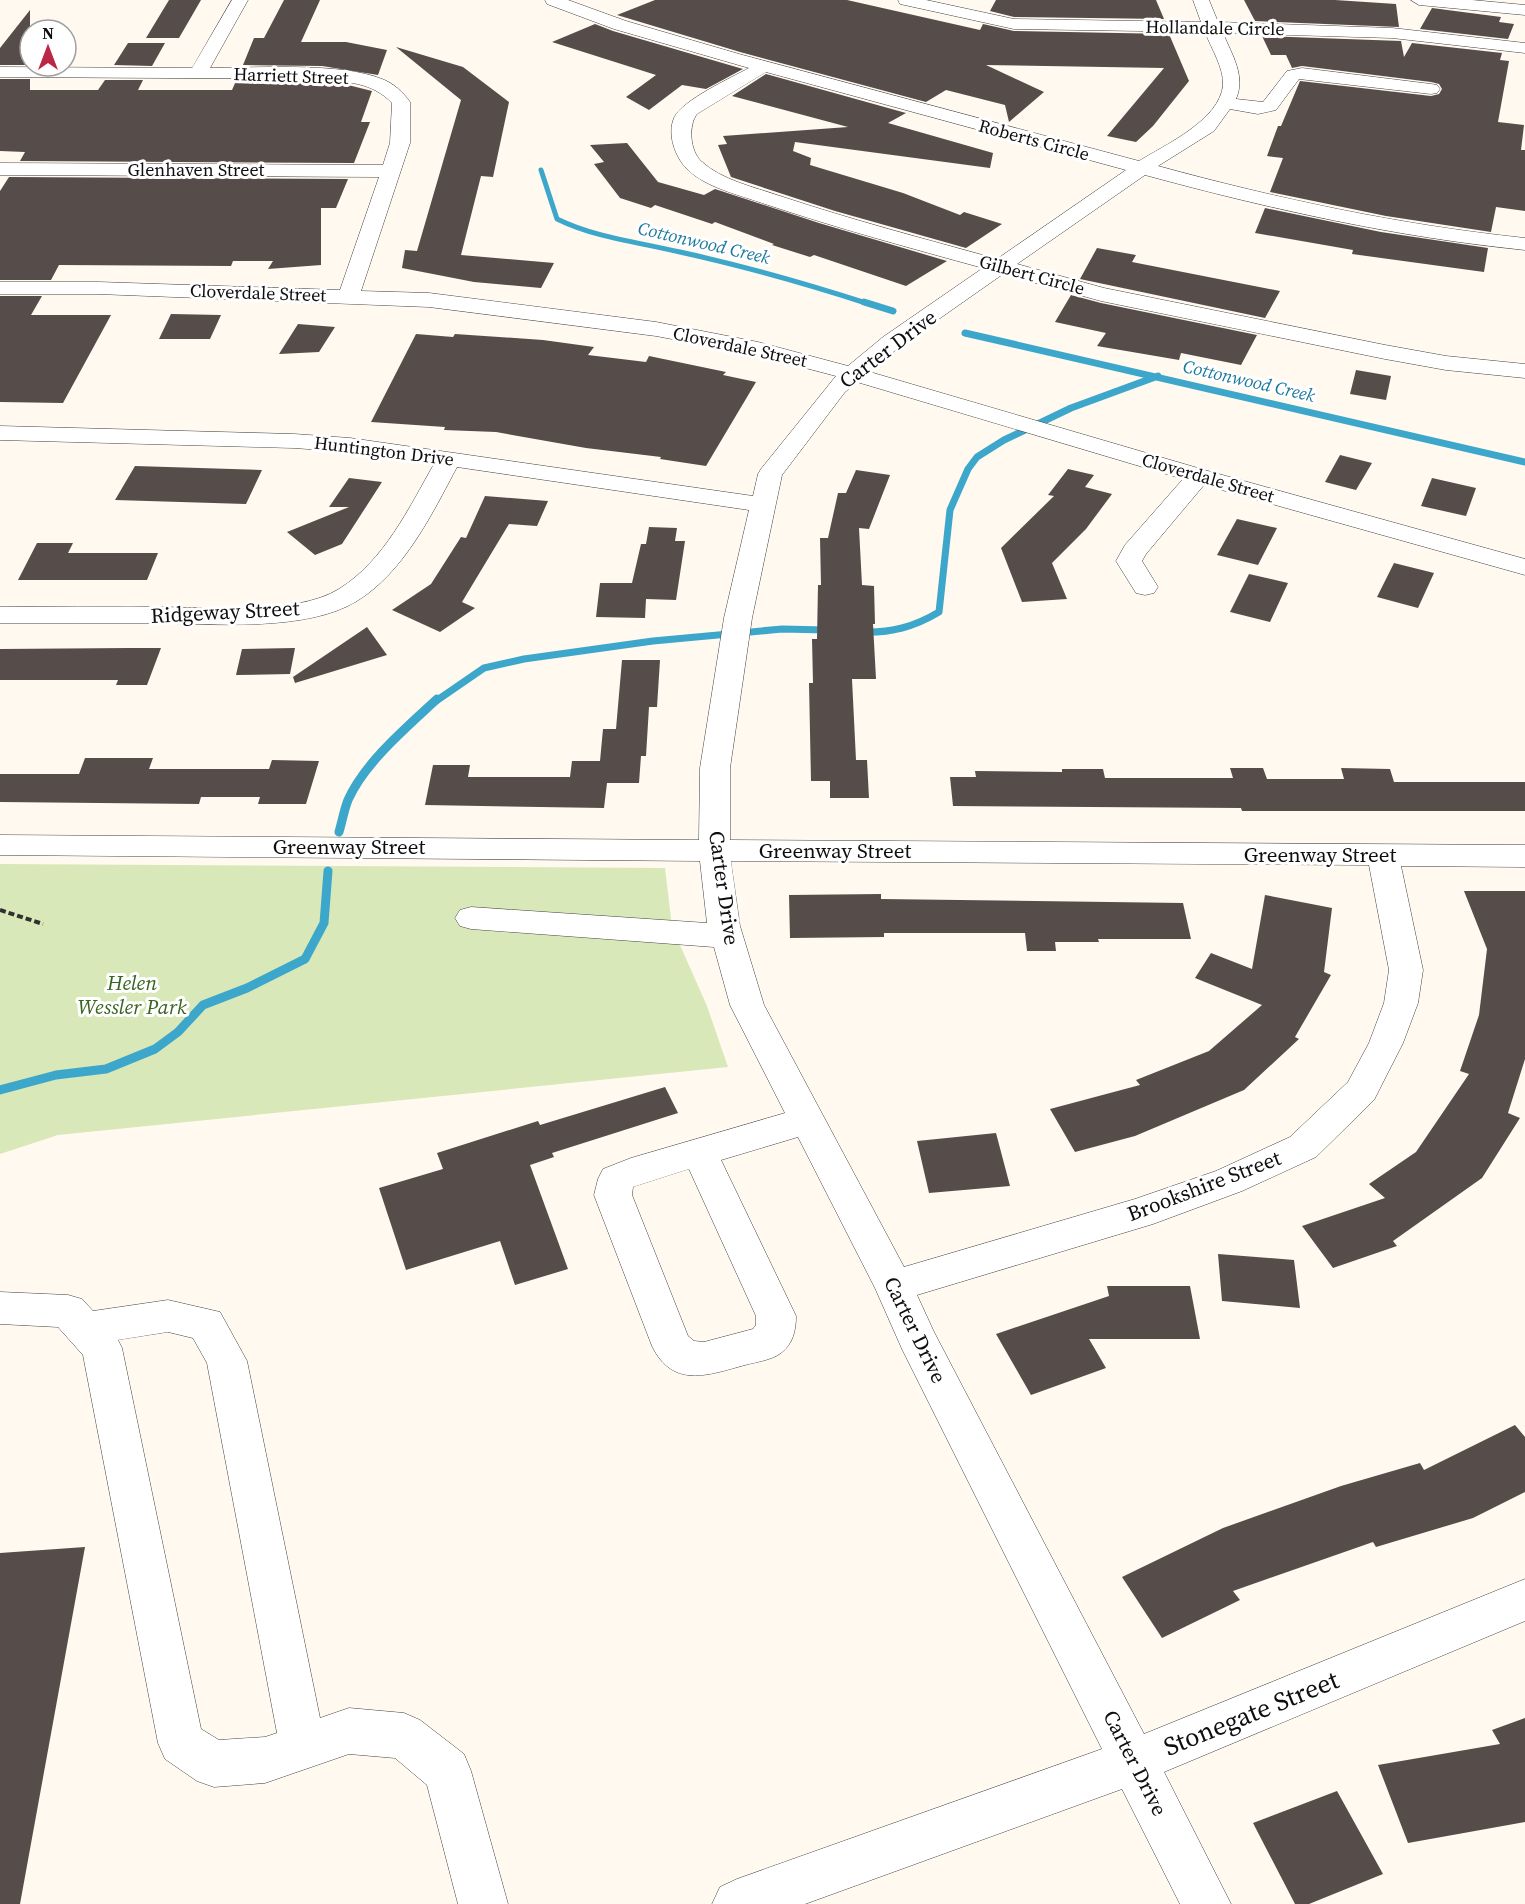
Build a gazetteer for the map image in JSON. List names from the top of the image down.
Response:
{
  "streets": {
    "street": [
      "Hollandale Circle",
      "Harriett Street",
      "Roberts Circle",
      "Glenhaven Street",
      "Gilbert Circle",
      "Cloverdale Street",
      "Carter Drive",
      "Huntington Drive",
      "Ridgeway Street",
      "Greenway Street",
      "Brookshire Street",
      "Stonegate Street"
    ]
  },
  "crossings": [
    ["Hollandale Circle", "Carter Drive"],
    ["Harriett Street", "Glenhaven Street"],
    ["Harriett Street", "Cloverdale Street"],
    ["Roberts Circle", "Gilbert Circle"],
    ["Roberts Circle", "Carter Drive"],
    ["Gilbert Circle", "Carter Drive"],
    ["Cloverdale Street", "Carter Drive"],
    ["Carter Drive", "Huntington Drive"],
    ["Carter Drive", "Greenway Street"],
    ["Carter Drive", "Brookshire Street"],
    ["Carter Drive", "Stonegate Street"],
    ["Huntington Drive", "Ridgeway Street"],
    ["Greenway Street", "Brookshire Street"]
  ],
  "water": ["Cottonwood Creek"],
  "parks": ["Helen Wessler Park"],
  "north": "top"
}
